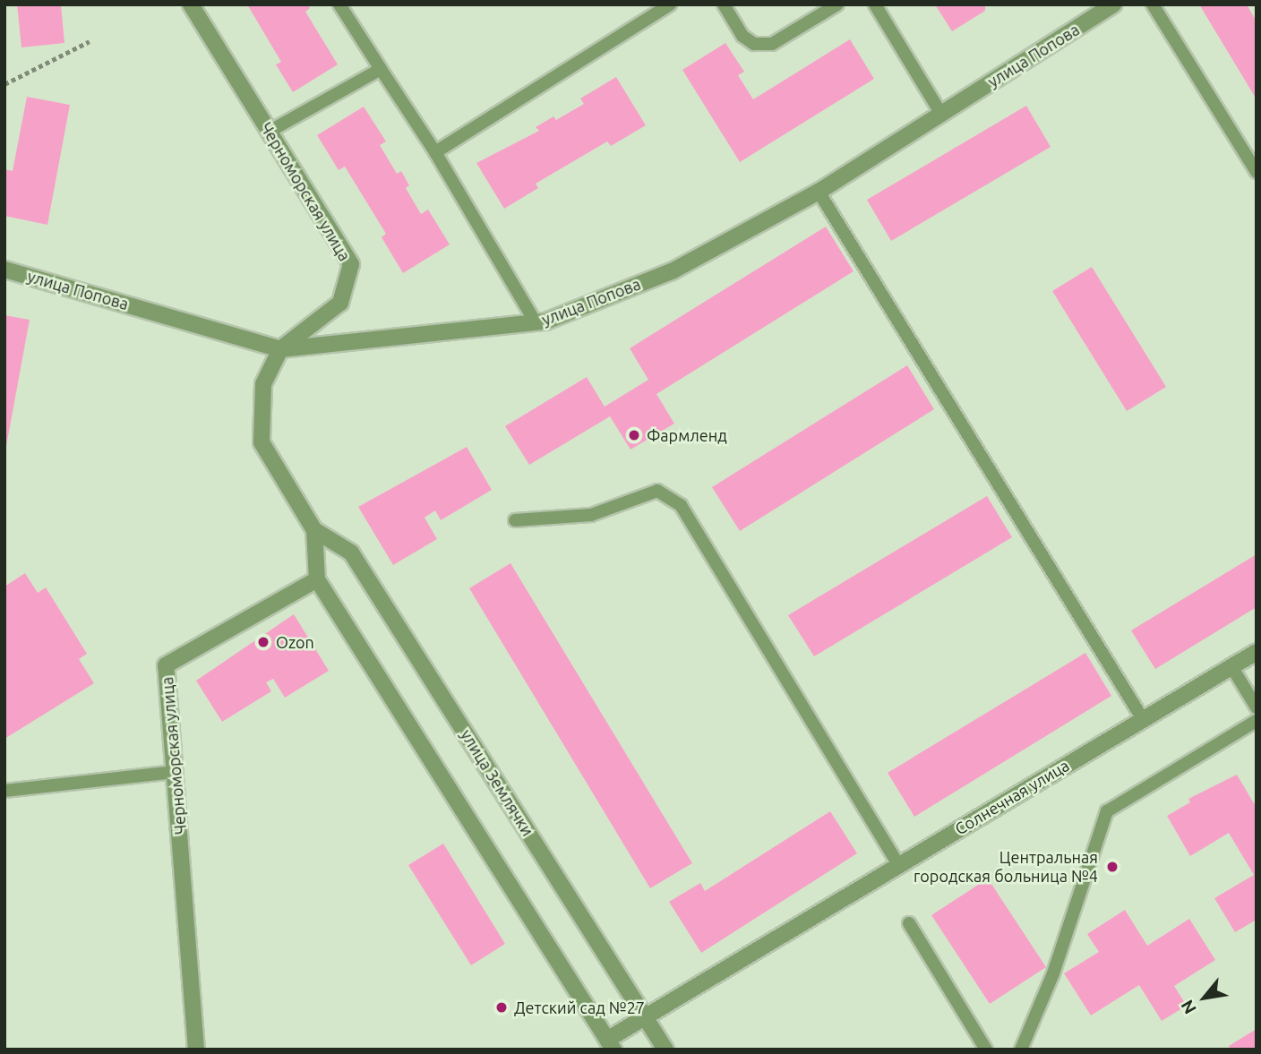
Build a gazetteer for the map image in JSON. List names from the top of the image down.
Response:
{
  "streets": {
    "street": [
      "улица Попова",
      "Черноморская улица",
      "улица Землячки",
      "Солнечная улица"
    ]
  },
  "crossings": [
    ["улица Попова", "Черноморская улица"],
    ["Черноморская улица", "улица Землячки"],
    ["улица Землячки", "Солнечная улица"]
  ],
  "places": [
    "Фармленд",
    "Ozon",
    "Центральная городская больница №4",
    "Детский сад №27"
  ],
  "north": "bottom left"
}
